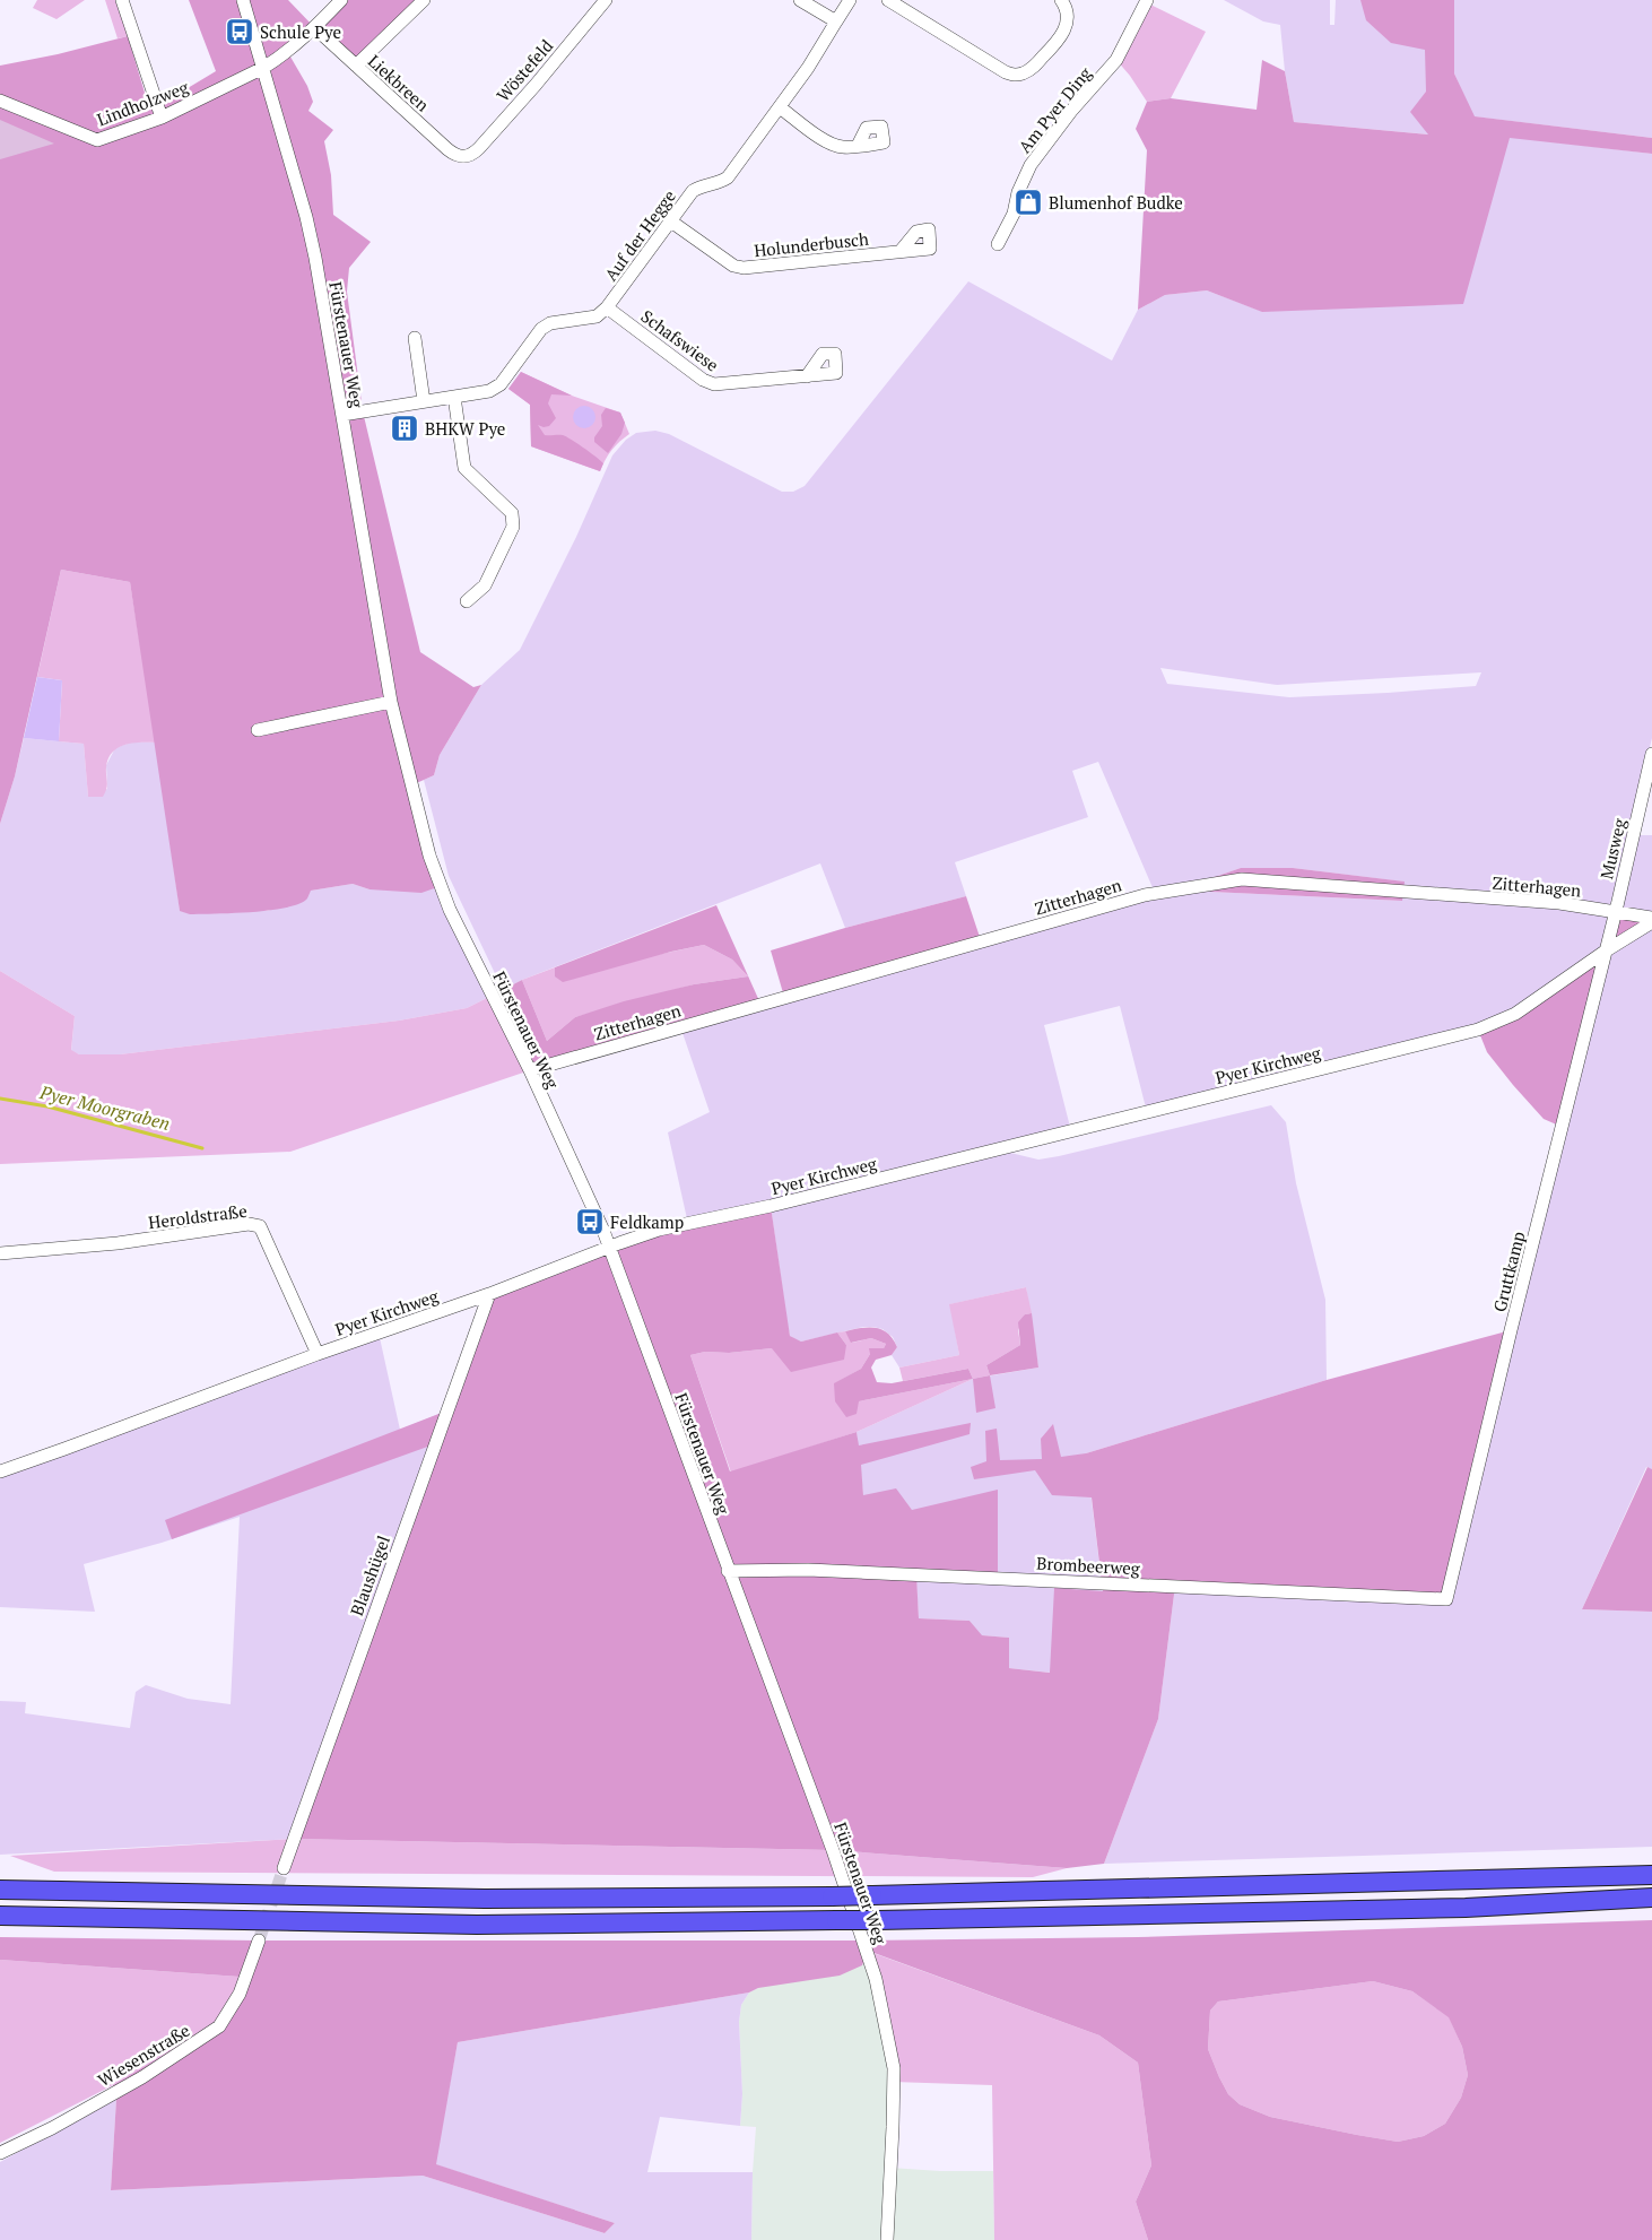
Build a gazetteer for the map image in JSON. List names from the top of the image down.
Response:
{
  "streets": {
    "street": [
      "Wöstefeld",
      "Liekbreen",
      "Lindholzweg",
      "Am Pyer Ding",
      "Auf der Hegge",
      "Holunderbusch",
      "Schafswiese",
      "Fürstenauer Weg",
      "Musweg",
      "Zitterhagen",
      "Pyer Kirchweg",
      "Heroldstraße",
      "Gruttkamp",
      "Brombeerweg",
      "Blaushügel",
      "Wiesenstraße"
    ]
  },
  "crossings": [
    ["Wöstefeld", "Liekbreen"],
    ["Liekbreen", "Lindholzweg"],
    ["Lindholzweg", "Fürstenauer Weg"],
    ["Auf der Hegge", "Holunderbusch"],
    ["Auf der Hegge", "Schafswiese"],
    ["Auf der Hegge", "Fürstenauer Weg"],
    ["Fürstenauer Weg", "Zitterhagen"],
    ["Fürstenauer Weg", "Pyer Kirchweg"],
    ["Fürstenauer Weg", "Brombeerweg"],
    ["Musweg", "Zitterhagen"],
    ["Musweg", "Pyer Kirchweg"],
    ["Musweg", "Gruttkamp"],
    ["Pyer Kirchweg", "Heroldstraße"],
    ["Pyer Kirchweg", "Gruttkamp"],
    ["Pyer Kirchweg", "Blaushügel"],
    ["Gruttkamp", "Brombeerweg"]
  ],
  "water": ["Pyer Moorgraben"],
  "places": {
    "bus stop": ["Schule Pye", "Feldkamp"],
    "shop": ["Blumenhof Budke"],
    "building": ["BHKW Pye"]
  }
}
